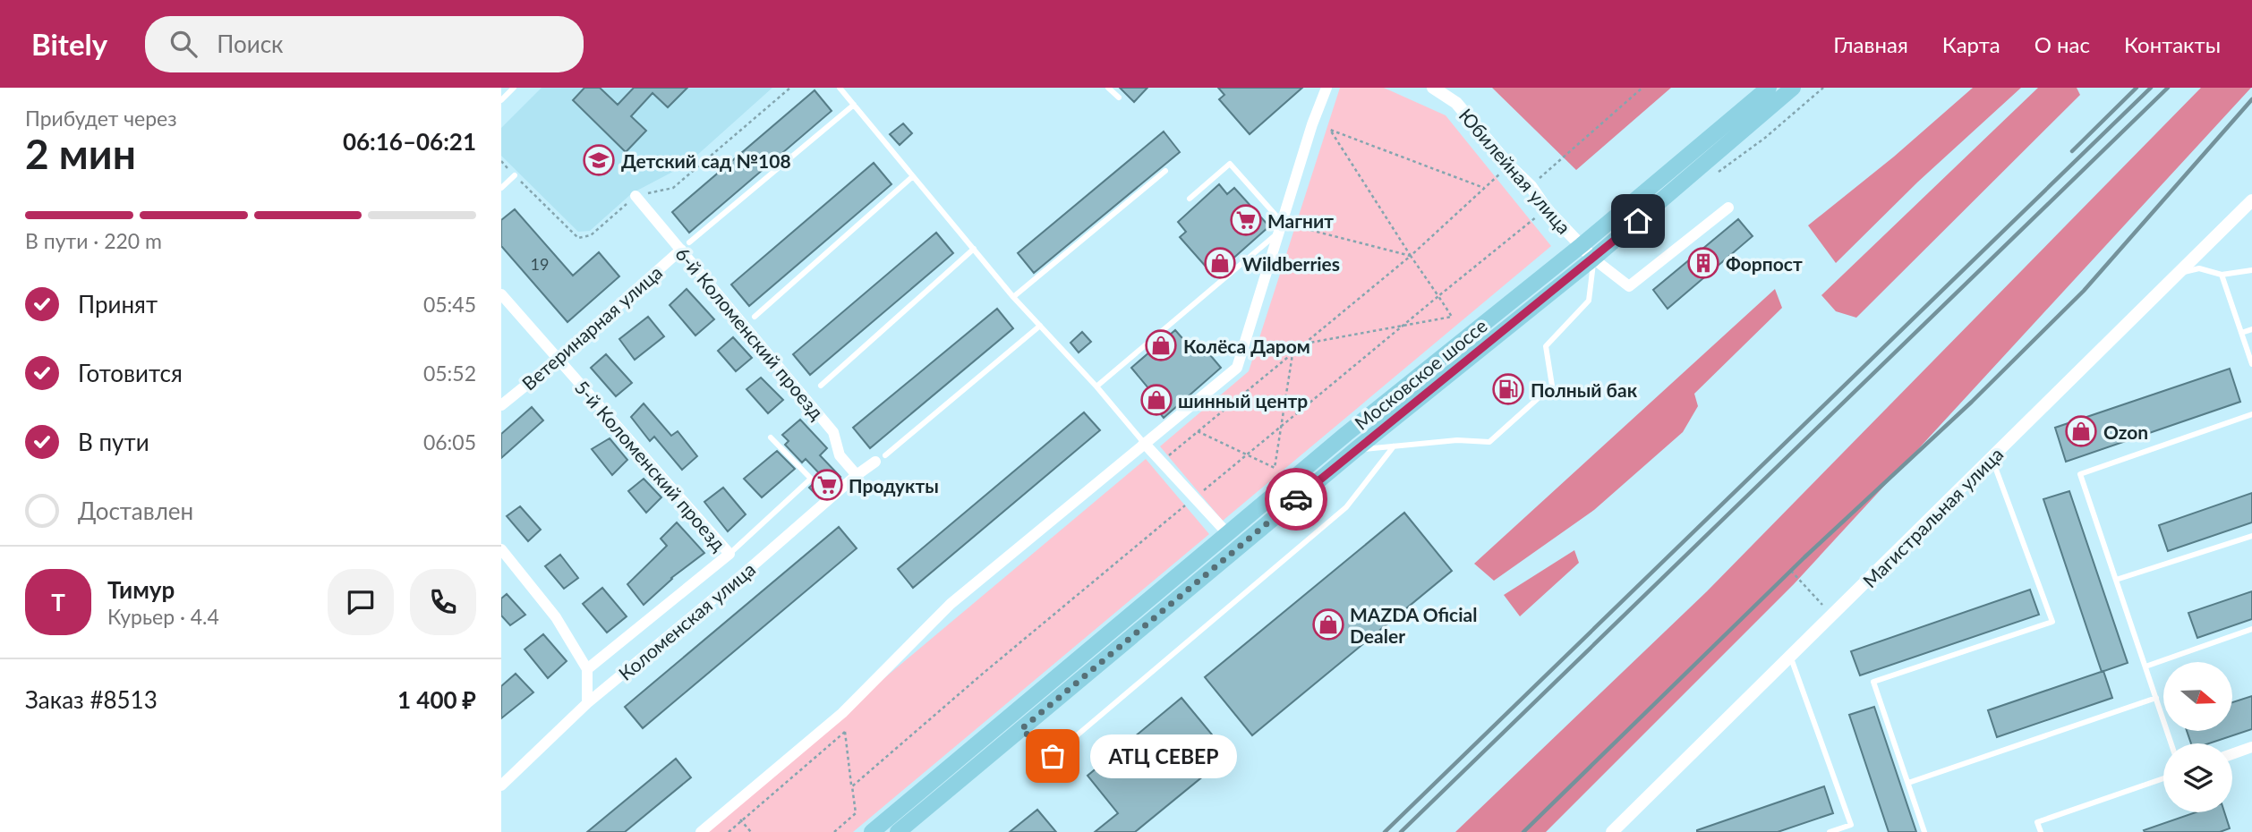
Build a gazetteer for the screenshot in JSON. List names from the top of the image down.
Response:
{
  "streets": {
    "main road": ["Московское шоссе"],
    "street": [
      "Юбилейная улица",
      "Ветеринарная улица",
      "6-й Коломенский проезд",
      "5-й Коломенский проезд",
      "Магистральная улица",
      "Коломенская улица"
    ]
  },
  "crossings": [
    ["Юбилейная улица", "Московское шоссе"],
    ["Ветеринарная улица", "6-й Коломенский проезд"],
    ["Ветеринарная улица", "5-й Коломенский проезд"],
    ["6-й Коломенский проезд", "Коломенская улица"]
  ],
  "places": {
    "school or university": ["Детский сад №108"],
    "supermarket": ["Магнит", "Продукты"],
    "shop": [
      "Wildberries",
      "Колёса Даром",
      "шинный центр",
      "Ozon",
      "MAZDA Oficial Dealer"
    ],
    "building": ["Форпост"],
    "fuel station": ["Полный бак"],
    "other": ["АТЦ СЕВЕР"]
  },
  "house_numbers": ["19"],
  "north": "right",
  "page": {
    "header": "Bitely",
    "search": "Поиск",
    "nav": [
      "Главная",
      "Карта",
      "О нас",
      "Контакты"
    ],
    "heading": ["2 мин", "Прибудет через", "06:16–06:21"],
    "panel": [
      "Тимур",
      "Курьер · 4.4",
      "Заказ #8513",
      "1 400 ₽"
    ],
    "bar": "В пути · 220 m",
    "list": [
      ["Принят", "05:45"],
      ["Готовится", "05:52"],
      ["В пути", "06:05"],
      "Доставлен"
    ],
    "round": "Т",
    "bubble": "АТЦ СЕВЕР"
  }
}
